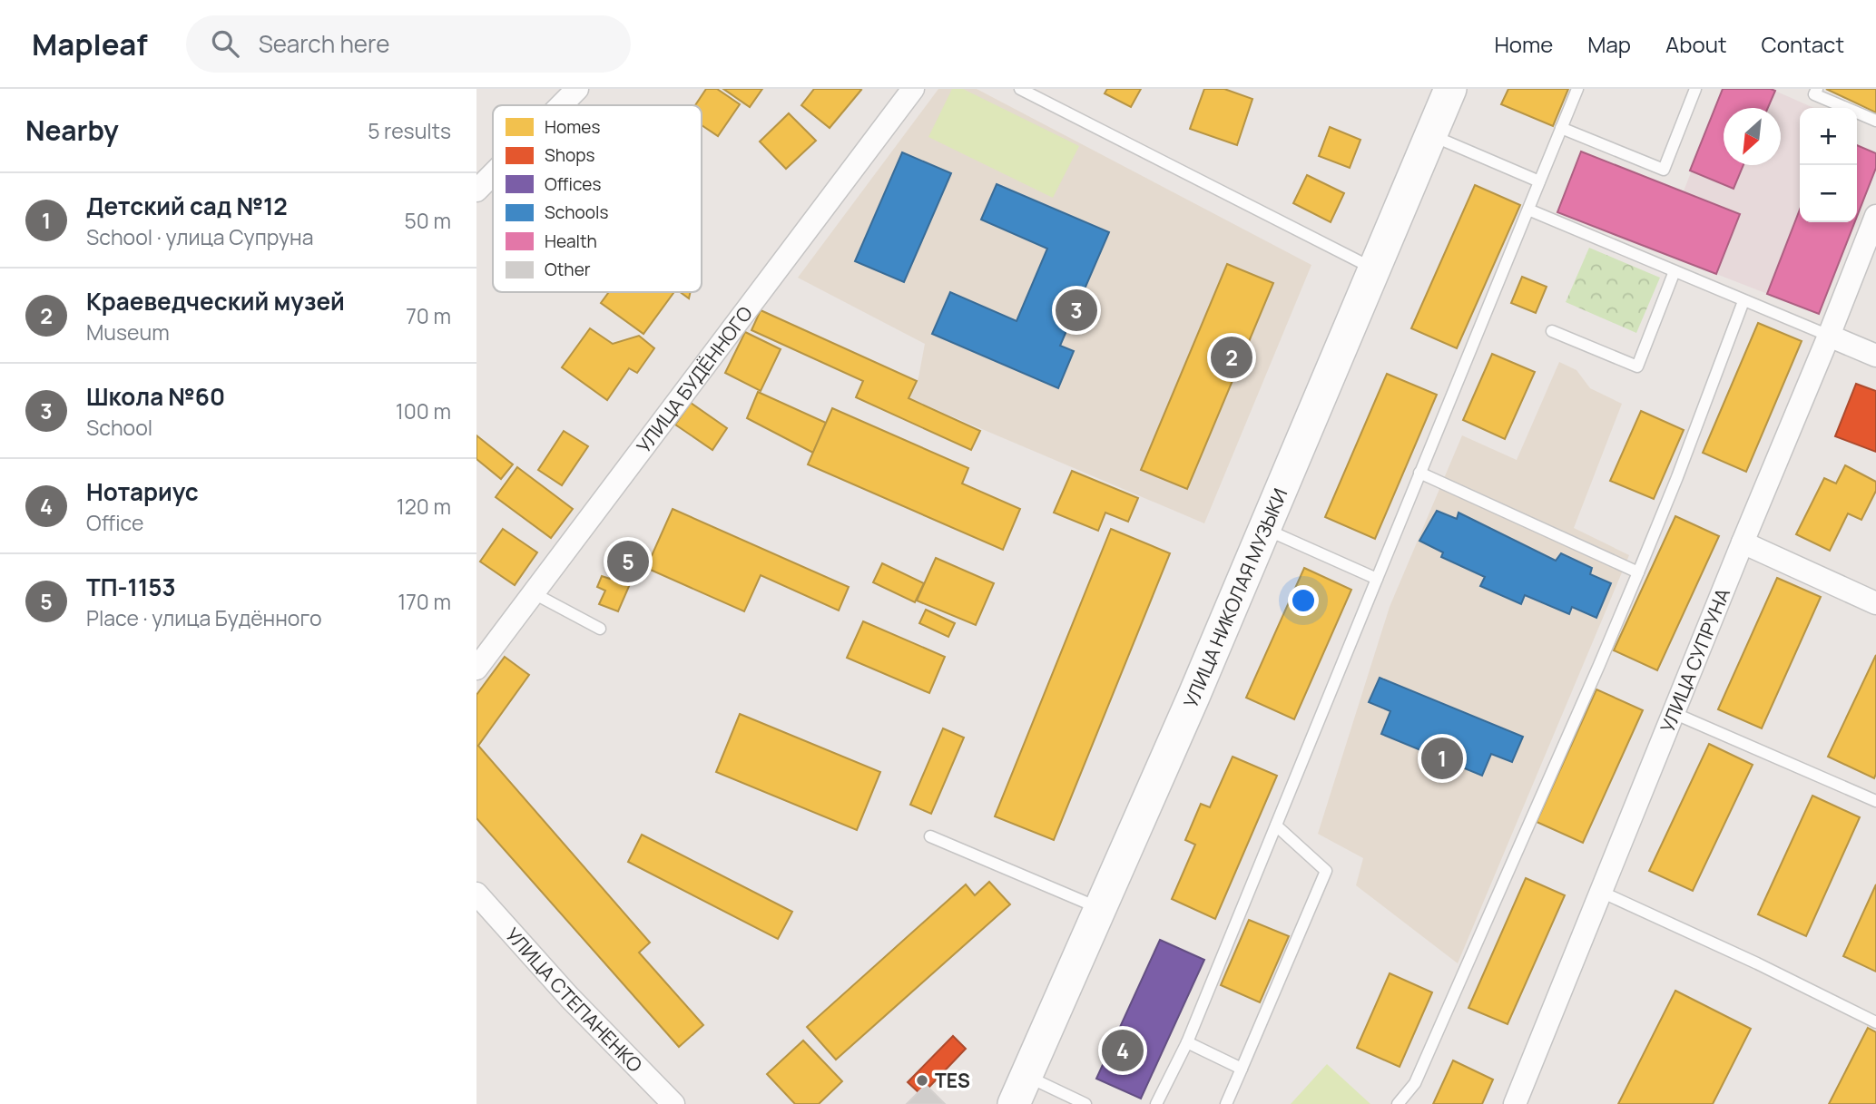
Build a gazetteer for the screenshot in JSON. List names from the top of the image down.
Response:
{
  "streets": {
    "main road": ["УЛИЦА НИКОЛАЯ МУЗЫКИ"],
    "street": ["УЛИЦА БУДЁННОГО", "УЛИЦА СУПРУНА", "УЛИЦА СТЕПАНЕНКО"]
  },
  "places": ["TES"],
  "legend": [
    "Homes",
    "Shops",
    "Offices",
    "Schools",
    "Health",
    "Other"
  ],
  "north": "bottom left",
  "page": {
    "header": "Mapleaf",
    "search": "Search here",
    "nav": [
      "Home",
      "Map",
      "About",
      "Contact"
    ],
    "heading": ["Nearby", "5 results"],
    "map_buttons": ["+", "−"],
    "list": [
      {
        "mark": "1",
        "name": "Детский сад №12",
        "note": "School · улица Супруна",
        "value": "50 m"
      },
      {
        "mark": "2",
        "name": "Краеведческий музей",
        "note": "Museum",
        "value": "70 m"
      },
      {
        "mark": "3",
        "name": "Школа №60",
        "note": "School",
        "value": "100 m"
      },
      {
        "mark": "4",
        "name": "Нотариус",
        "note": "Office",
        "value": "120 m"
      },
      {
        "mark": "5",
        "name": "ТП-1153",
        "note": "Place · улица Будённого",
        "value": "170 m"
      }
    ],
    "pins": [
      "3",
      "2",
      "5",
      "1",
      "4"
    ]
  }
}
